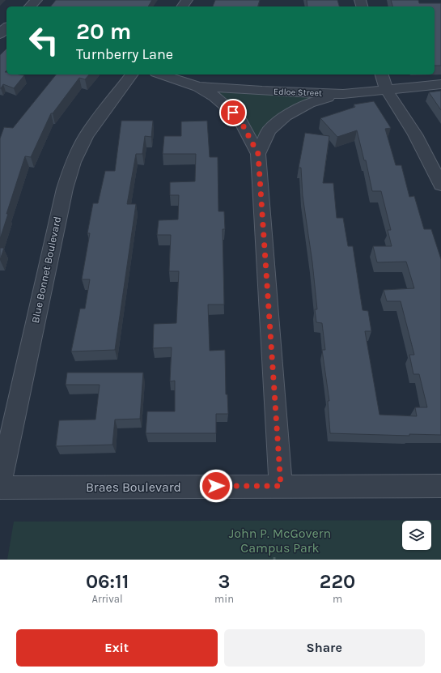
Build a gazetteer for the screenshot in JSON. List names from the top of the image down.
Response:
{
  "streets": {
    "street": ["Edloe Street", "Blue Bonnet Boulevard", "Braes Boulevard"]
  },
  "parks": ["John P. McGovern Campus Park"],
  "page": {
    "turn": ["20 m", "Turnberry Lane"],
    "eta": [
      "06:11",
      "Arrival",
      "3",
      "min",
      "220",
      "m"
    ],
    "buttons": ["Exit", "Share"]
  }
}
